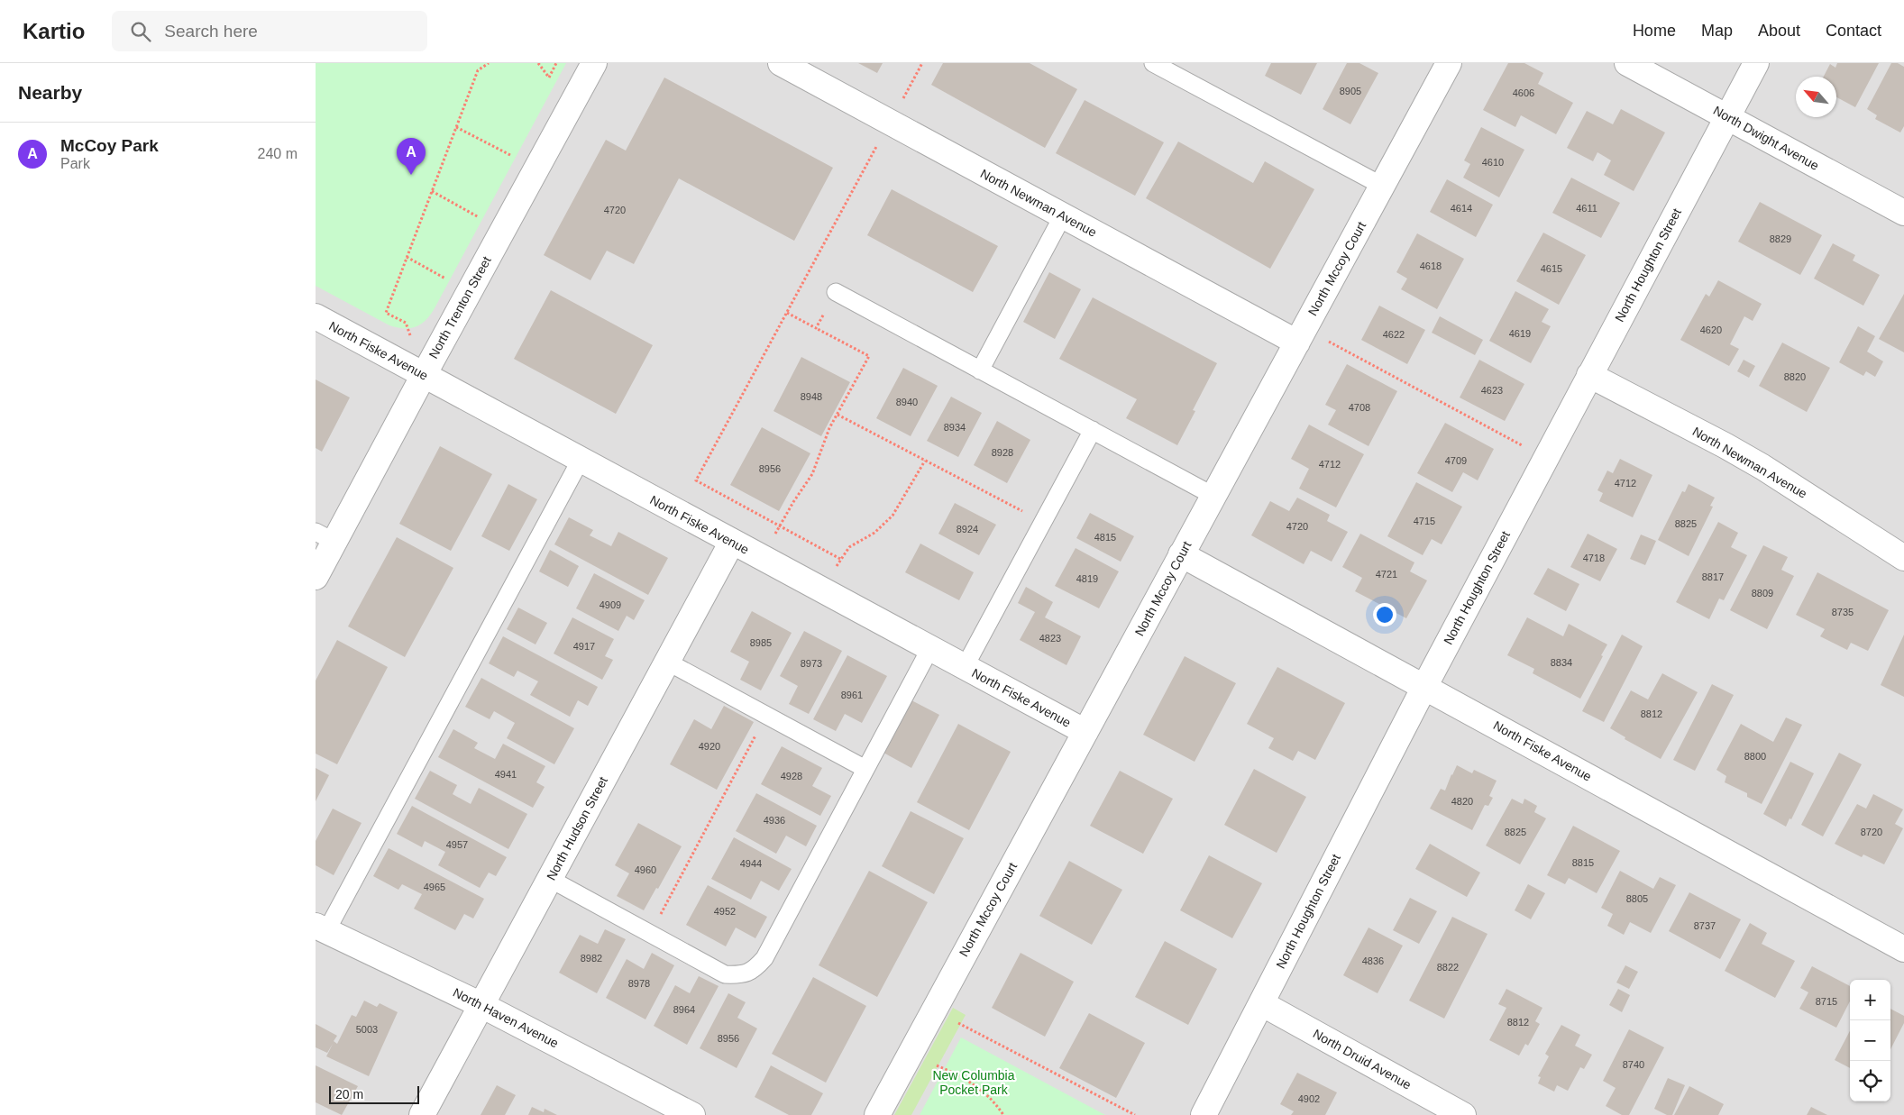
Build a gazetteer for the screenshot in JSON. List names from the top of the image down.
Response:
{
  "streets": {
    "street": [
      "North Dwight Avenue",
      "North Newman Avenue",
      "North Houghton Street",
      "North Mccoy Court",
      "North Trenton Street",
      "North Fiske Avenue",
      "North Hudson Street",
      "North Haven Avenue",
      "North Druid Avenue"
    ]
  },
  "crossings": [
    ["North Dwight Avenue", "North Houghton Street"],
    ["North Newman Avenue", "North Houghton Street"],
    ["North Newman Avenue", "North Mccoy Court"],
    ["North Houghton Street", "North Fiske Avenue"],
    ["North Houghton Street", "North Druid Avenue"],
    ["North Mccoy Court", "North Fiske Avenue"],
    ["North Trenton Street", "North Fiske Avenue"],
    ["North Fiske Avenue", "North Hudson Street"],
    ["North Hudson Street", "North Haven Avenue"]
  ],
  "parks": ["New Columbia Pocket Park"],
  "house_numbers": [
    "8905",
    "4606",
    "4610",
    "4614",
    "4611",
    "4720",
    "8829",
    "4618",
    "4615",
    "4620",
    "4619",
    "4622",
    "8820",
    "4623",
    "8948",
    "8940",
    "4708",
    "8934",
    "8928",
    "4709",
    "4712",
    "8956",
    "4712",
    "4715",
    "8825",
    "4720",
    "8924",
    "4815",
    "4718",
    "4721",
    "8817",
    "4819",
    "8809",
    "4909",
    "8735",
    "4823",
    "8985",
    "4917",
    "8834",
    "8973",
    "8961",
    "8812",
    "4920",
    "8800",
    "4941",
    "4928",
    "4820",
    "4936",
    "8825",
    "8720",
    "4957",
    "8815",
    "4944",
    "4960",
    "4965",
    "8805",
    "4952",
    "8737",
    "8982",
    "4836",
    "8822",
    "8978",
    "8715",
    "8964",
    "8812",
    "5003",
    "8956",
    "8740",
    "4902"
  ],
  "scale_bar": "20 m",
  "north": "top left",
  "page": {
    "header": "Kartio",
    "search": "Search here",
    "nav": [
      "Home",
      "Map",
      "About",
      "Contact"
    ],
    "heading": "Nearby",
    "list": [
      {
        "mark": "A",
        "name": "McCoy Park",
        "note": "Park",
        "value": "240 m"
      }
    ],
    "pins": "A",
    "map_buttons": ["+", "−"],
    "scale": "20 m"
  }
}
